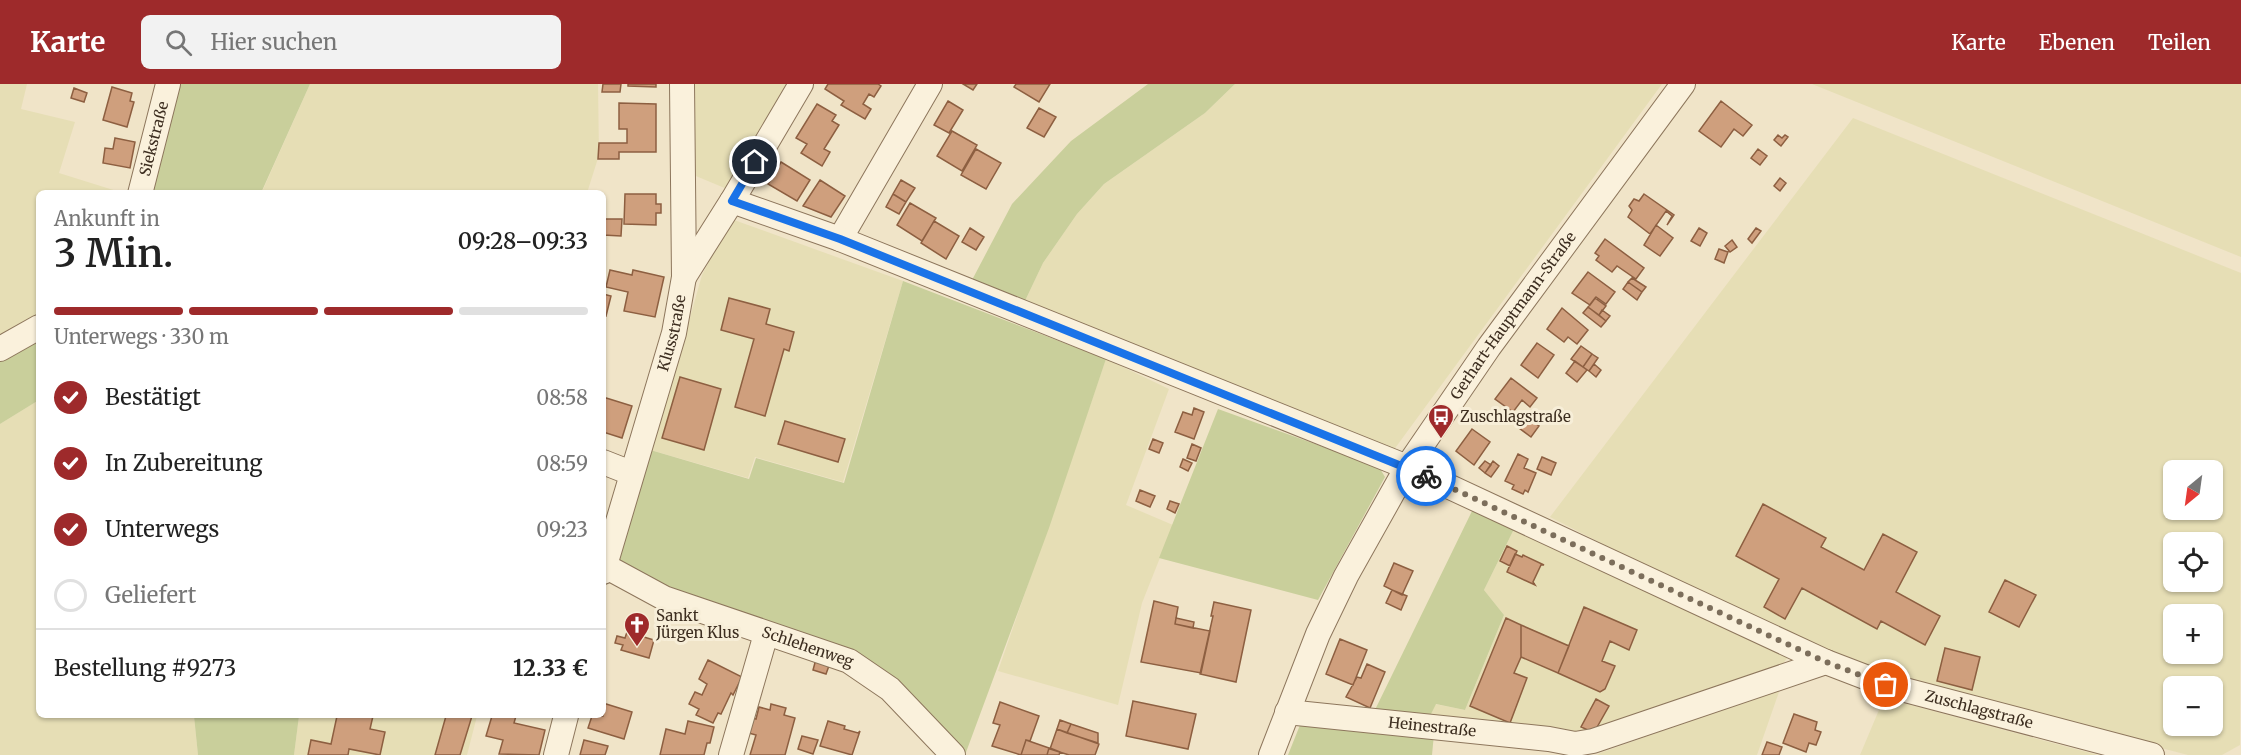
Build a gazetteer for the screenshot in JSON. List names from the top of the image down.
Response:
{
  "streets": {
    "street": [
      "Siekstraße",
      "Gerhart-Hauptmann-Straße",
      "Klusstraße",
      "Schlehenweg",
      "Zuschlagstraße",
      "Heinestraße"
    ]
  },
  "crossings": [
    ["Gerhart-Hauptmann-Straße", "Zuschlagstraße"],
    ["Gerhart-Hauptmann-Straße", "Heinestraße"],
    ["Zuschlagstraße", "Heinestraße"]
  ],
  "places": {
    "bus stop": ["Zuschlagstraße"],
    "church": ["Sankt Jürgen Klus"]
  },
  "north": "bottom left",
  "page": {
    "header": "Karte",
    "search": "Hier suchen",
    "nav": ["Karte", "Ebenen", "Teilen"],
    "heading": ["3 Min.", "Ankunft in", "09:28–09:33"],
    "panel": ["Bestellung #9273", "12.33 €"],
    "bar": "Unterwegs · 330 m",
    "list": [
      ["Bestätigt", "08:58"],
      ["In Zubereitung", "08:59"],
      ["Unterwegs", "09:23"],
      "Geliefert"
    ],
    "map_buttons": ["+", "−"]
  }
}
